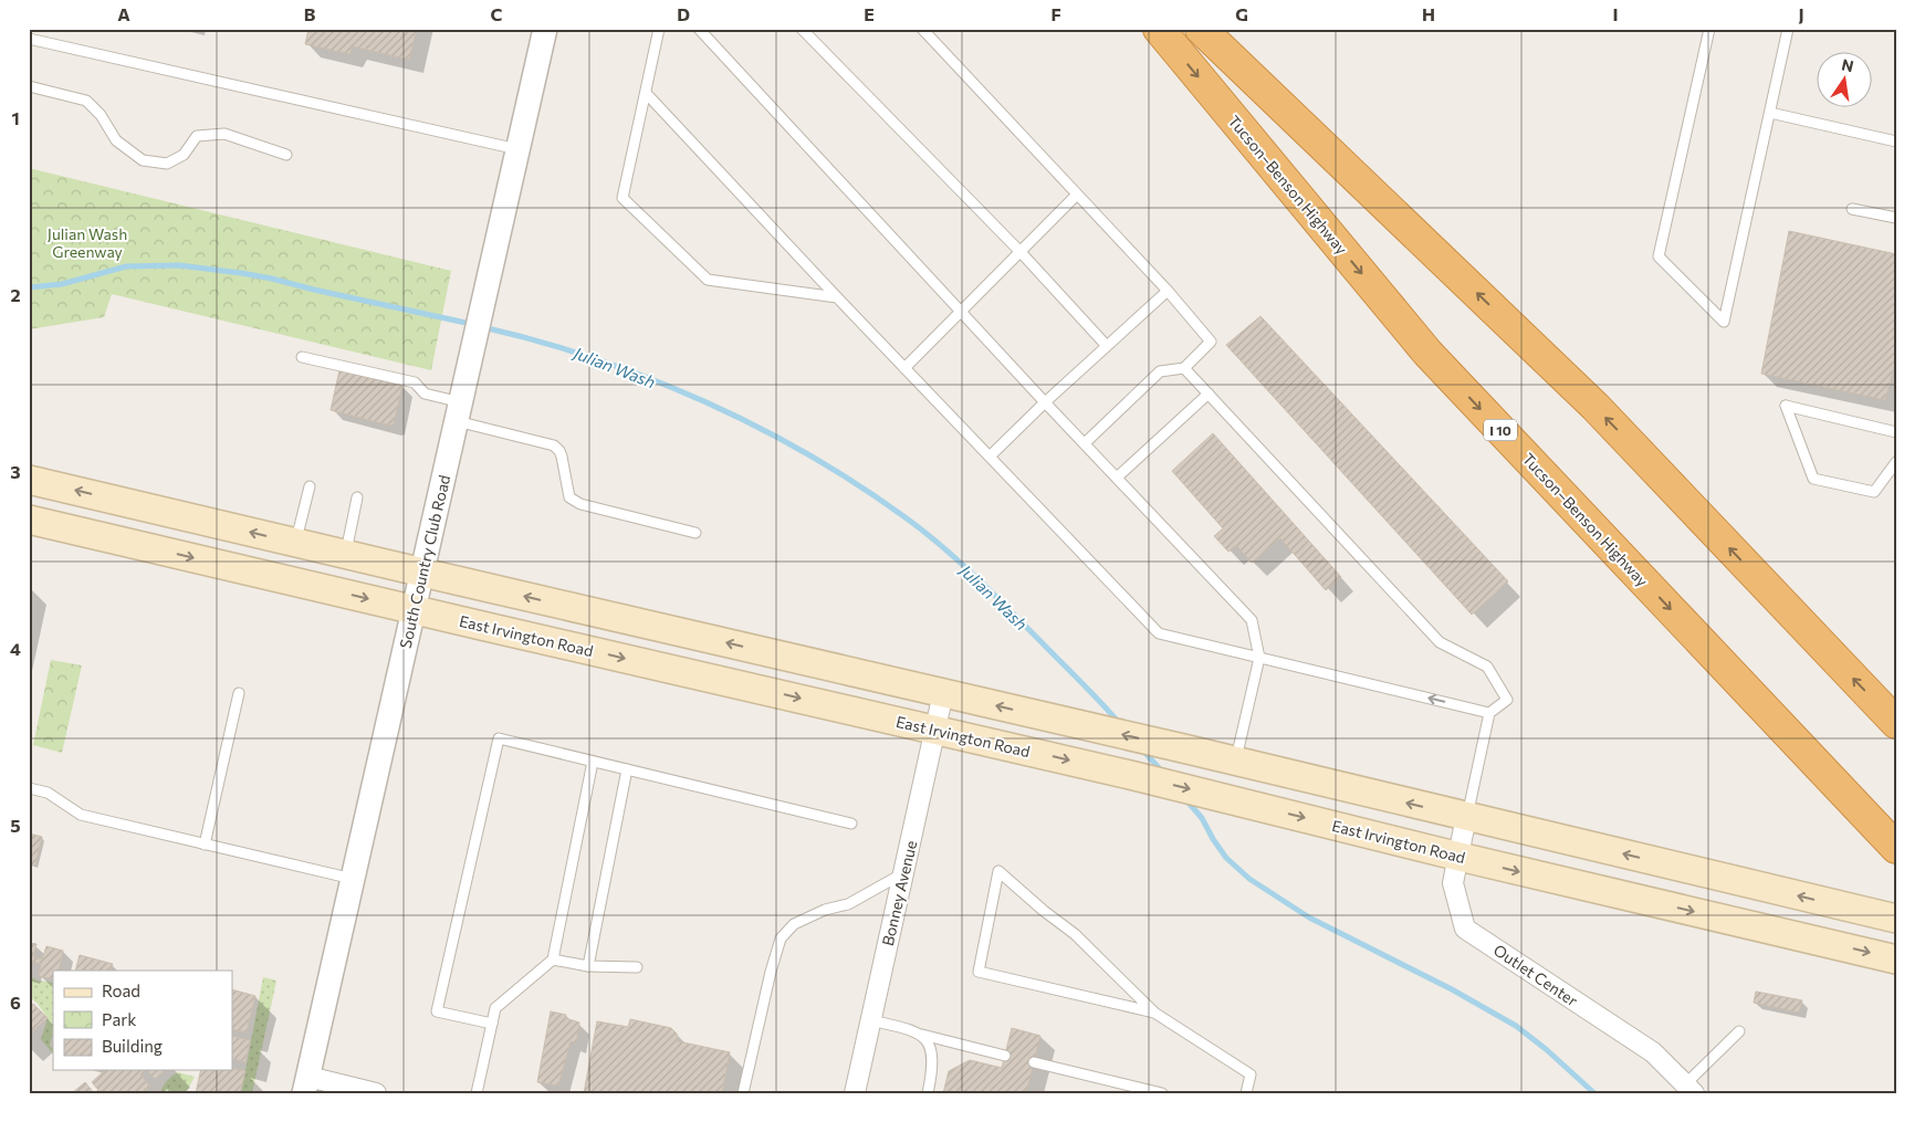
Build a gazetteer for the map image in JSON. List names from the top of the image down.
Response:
{
  "streets": {
    "highway": ["Tucson–Benson Highway", "I 10"],
    "main road": ["East Irvington Road"],
    "street": ["South Country Club Road", "Bonney Avenue", "Outlet Center"]
  },
  "crossings": [
    ["South Country Club Road", "East Irvington Road"],
    ["East Irvington Road", "Bonney Avenue"],
    ["East Irvington Road", "Outlet Center"]
  ],
  "water": ["Julian Wash"],
  "parks": ["Julian Wash Greenway"],
  "legend": ["Road", "Park", "Building"],
  "north": "top",
  "grid": {
    "columns": [
      "A",
      "B",
      "C",
      "D",
      "E",
      "F",
      "G",
      "H",
      "I",
      "J"
    ],
    "rows": [
      "1",
      "2",
      "3",
      "4",
      "5",
      "6"
    ]
  }
}
